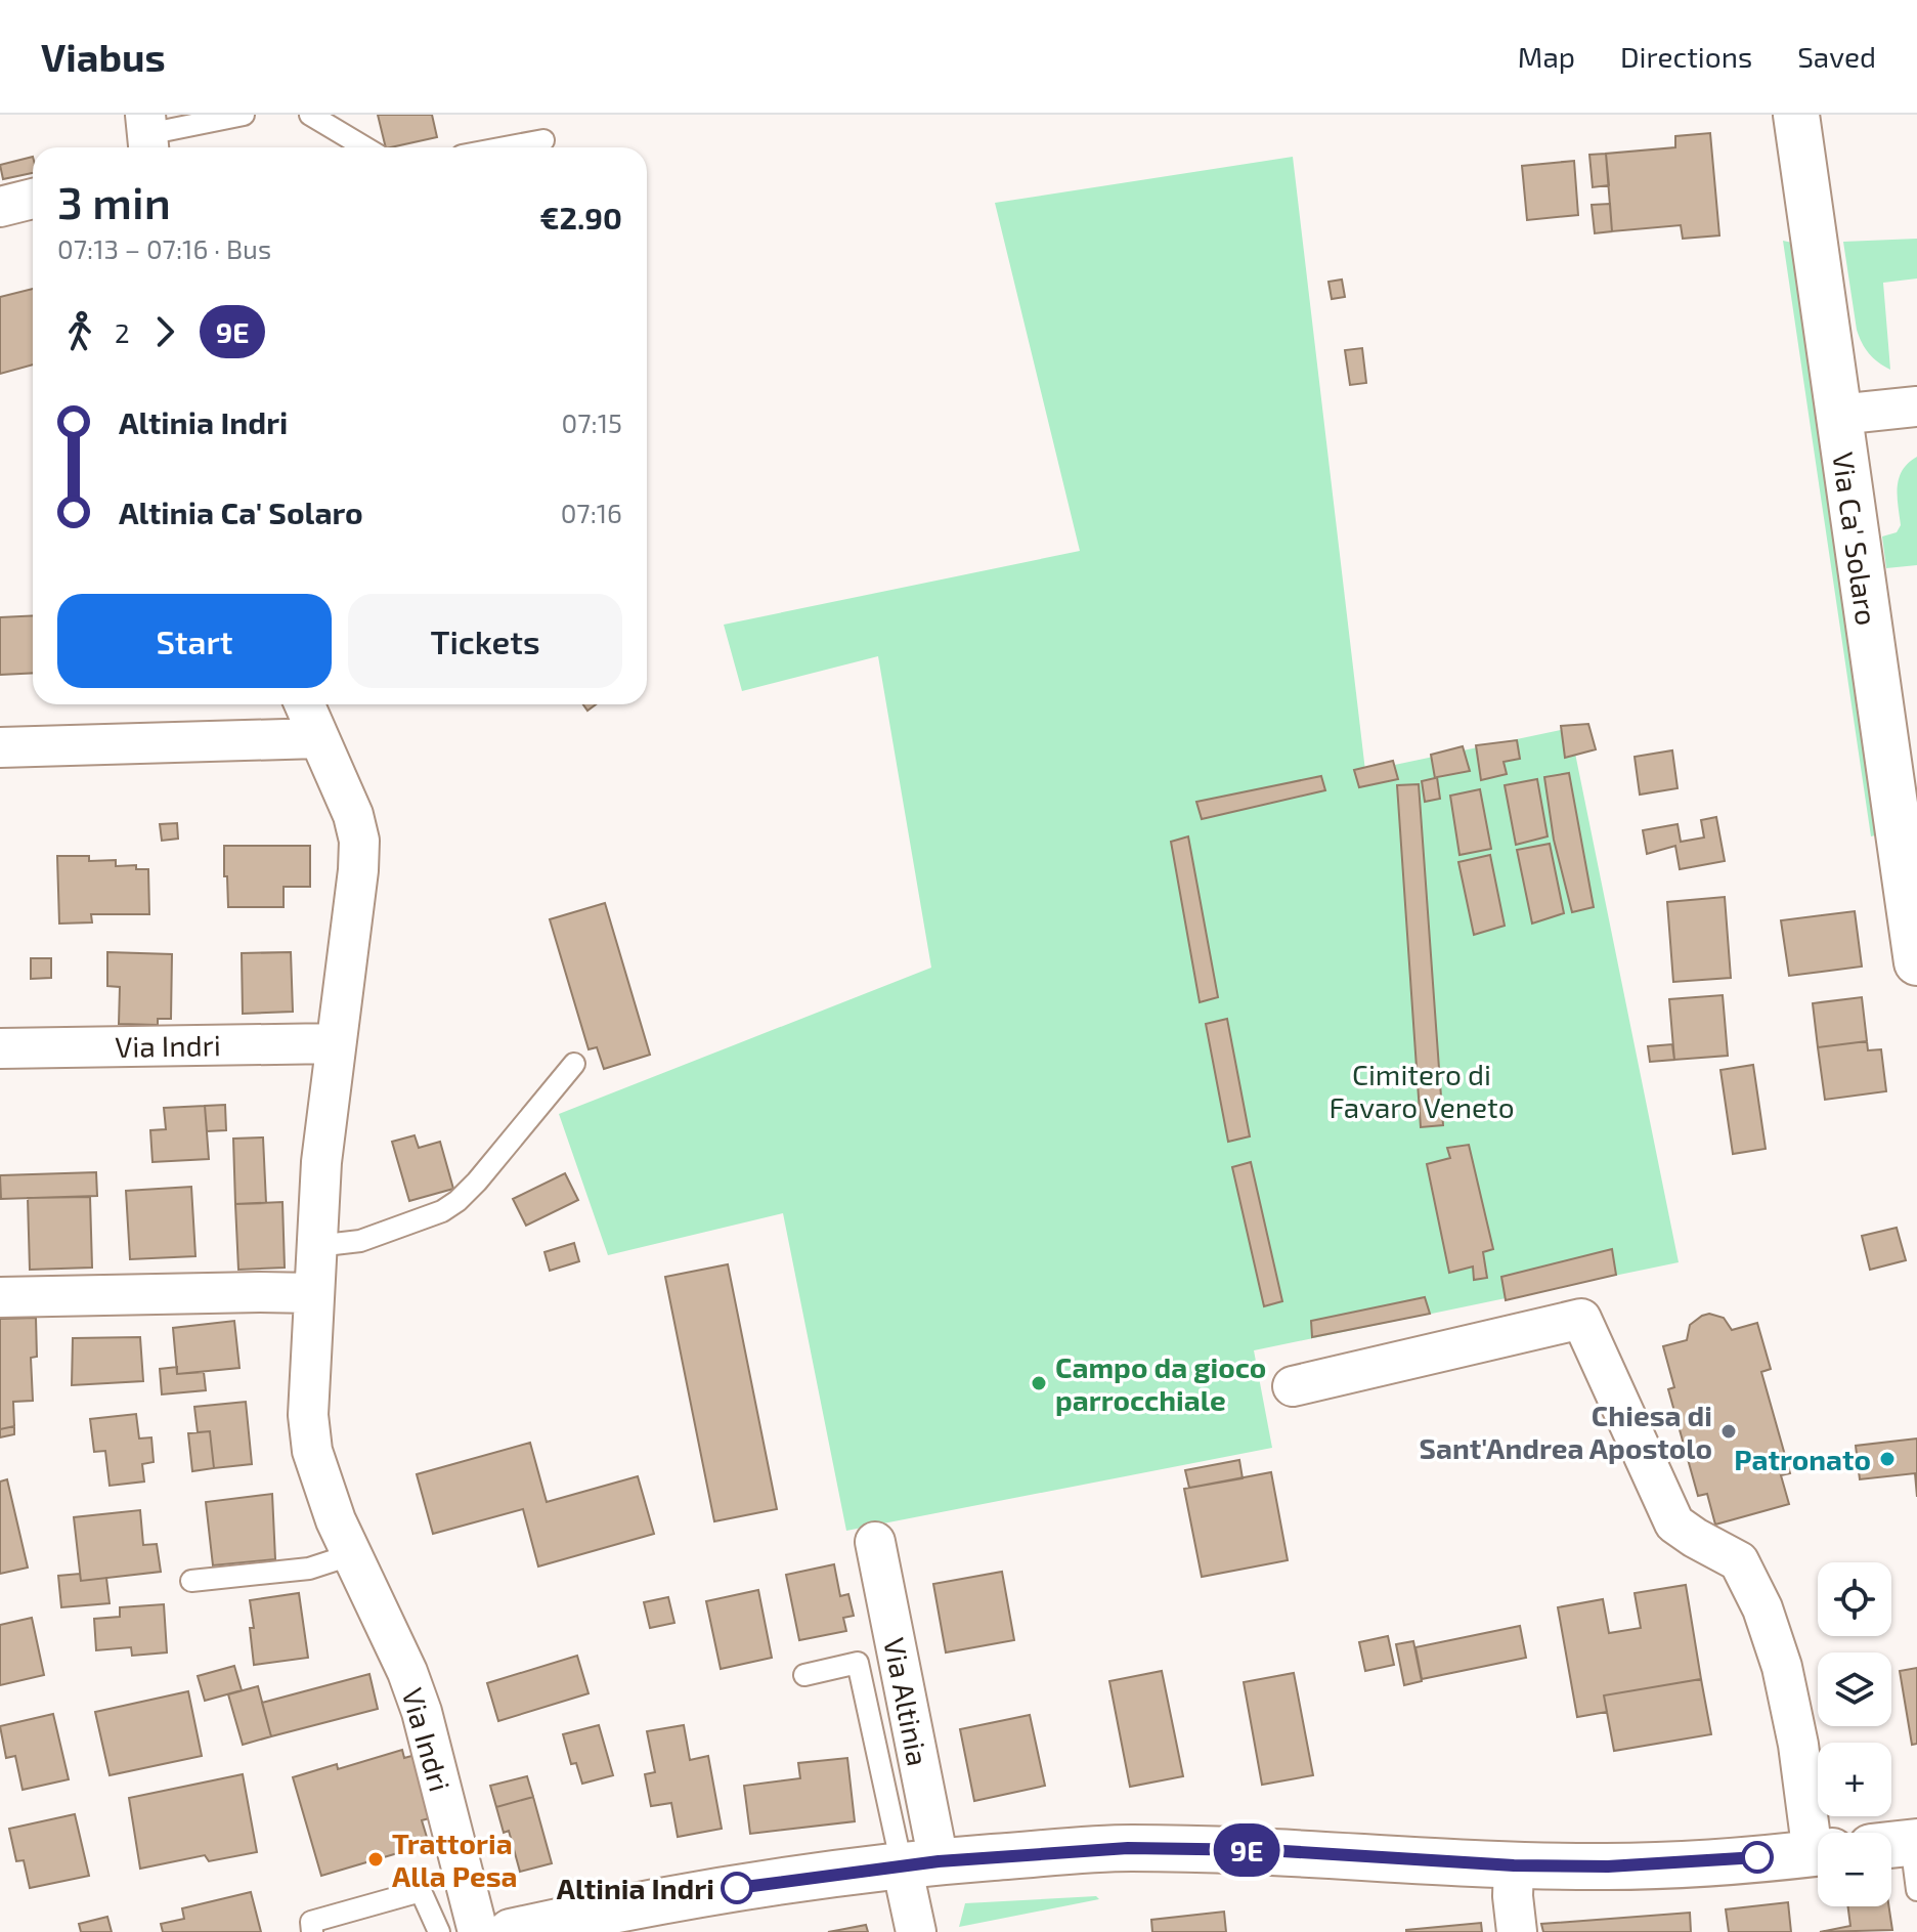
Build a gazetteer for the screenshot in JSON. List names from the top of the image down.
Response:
{
  "streets": {
    "main road": ["Via Ca' Solaro"],
    "street": ["Via Indri", "Via Altinia"]
  },
  "parks": ["Cimitero di Favaro Veneto"],
  "places": [
    "Campo da gioco parrocchiale",
    "Chiesa di Sant'Andrea Apostolo",
    "Patronato",
    "Trattoria Alla Pesa",
    "Altinia Indri"
  ],
  "lines": ["bus line 9E"],
  "page": {
    "header": "Viabus",
    "nav": ["Map", "Directions", "Saved"],
    "on_map": "9E",
    "heading": ["3 min", "07:13 – 07:16 · Bus", "€2.90"],
    "legs": ["2", "9E"],
    "list": [
      {
        "name": "Altinia Indri",
        "value": "07:15"
      },
      {
        "name": "Altinia Ca' Solaro",
        "value": "07:16"
      }
    ],
    "buttons": ["Start", "Tickets"],
    "map_buttons": ["+", "−"]
  }
}
